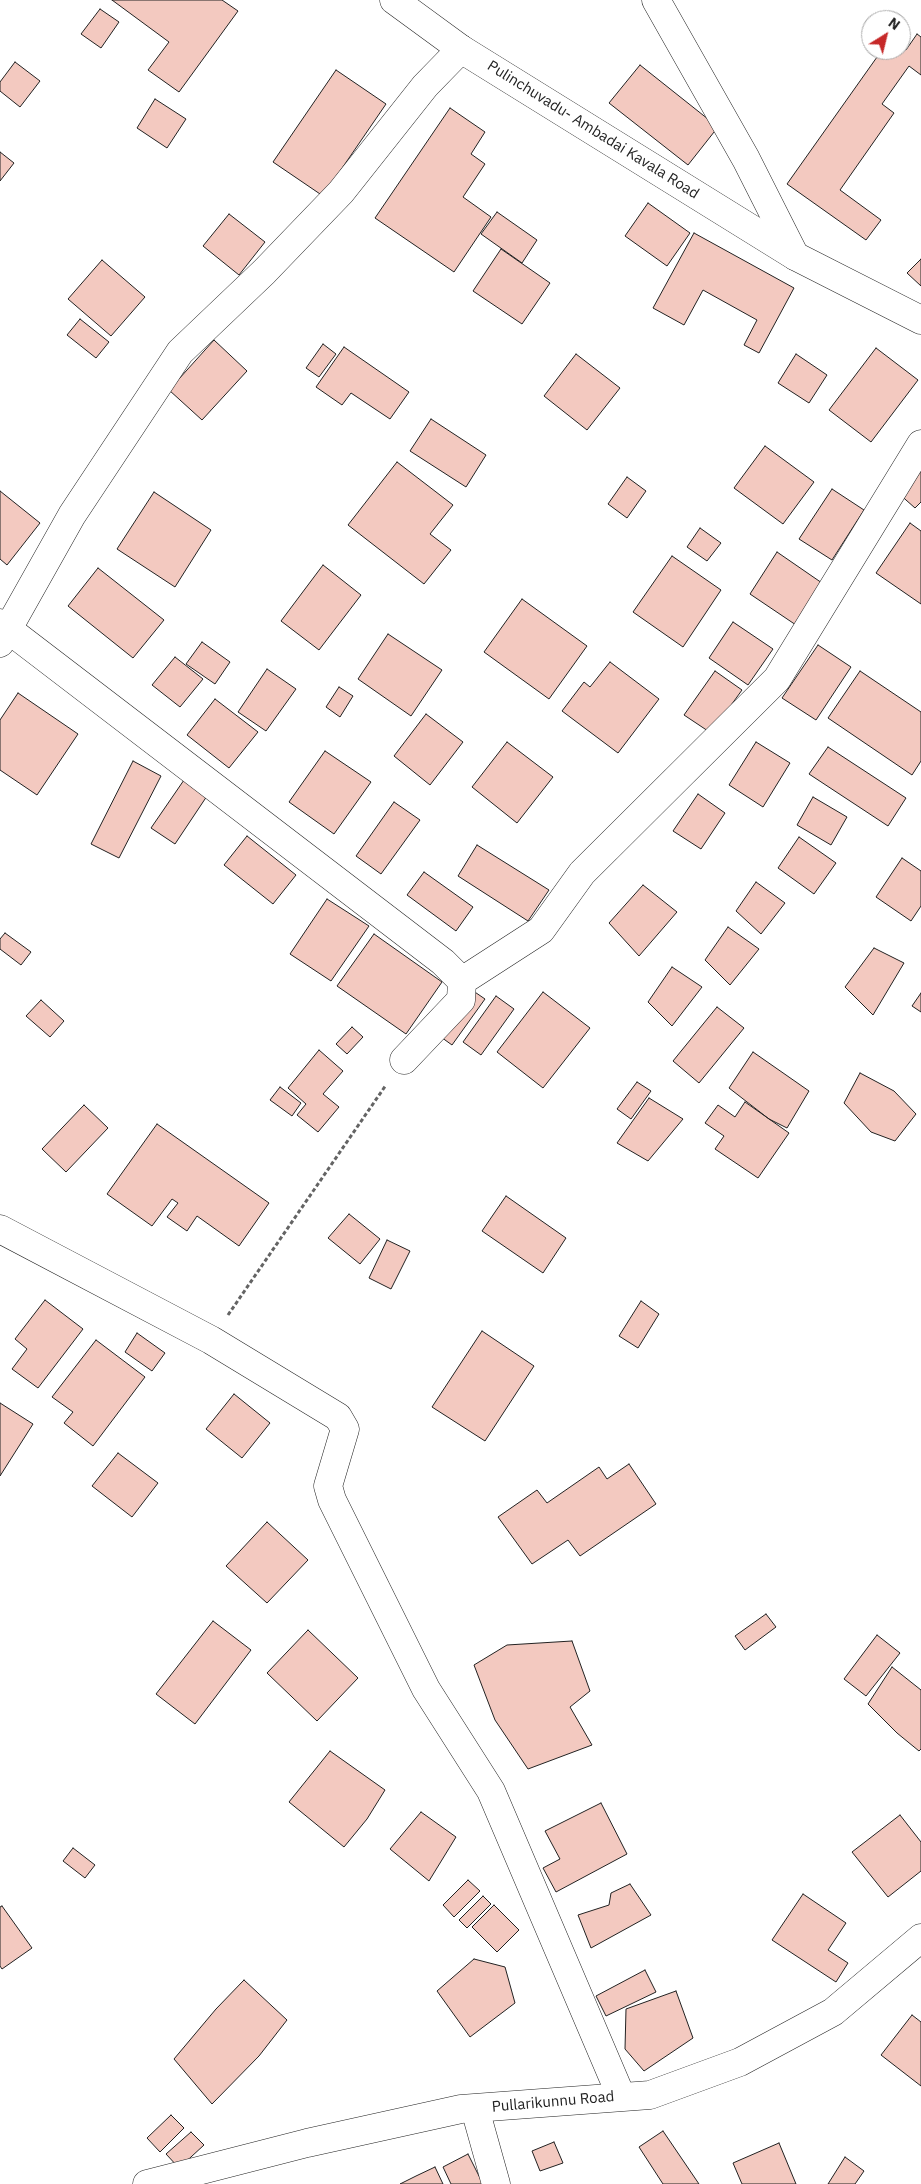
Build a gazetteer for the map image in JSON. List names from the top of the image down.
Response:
{
  "streets": {
    "street": ["Pulinchuvadu- Ambadai Kavala Road", "Pullarikunnu Road"]
  },
  "north": "top right"
}
